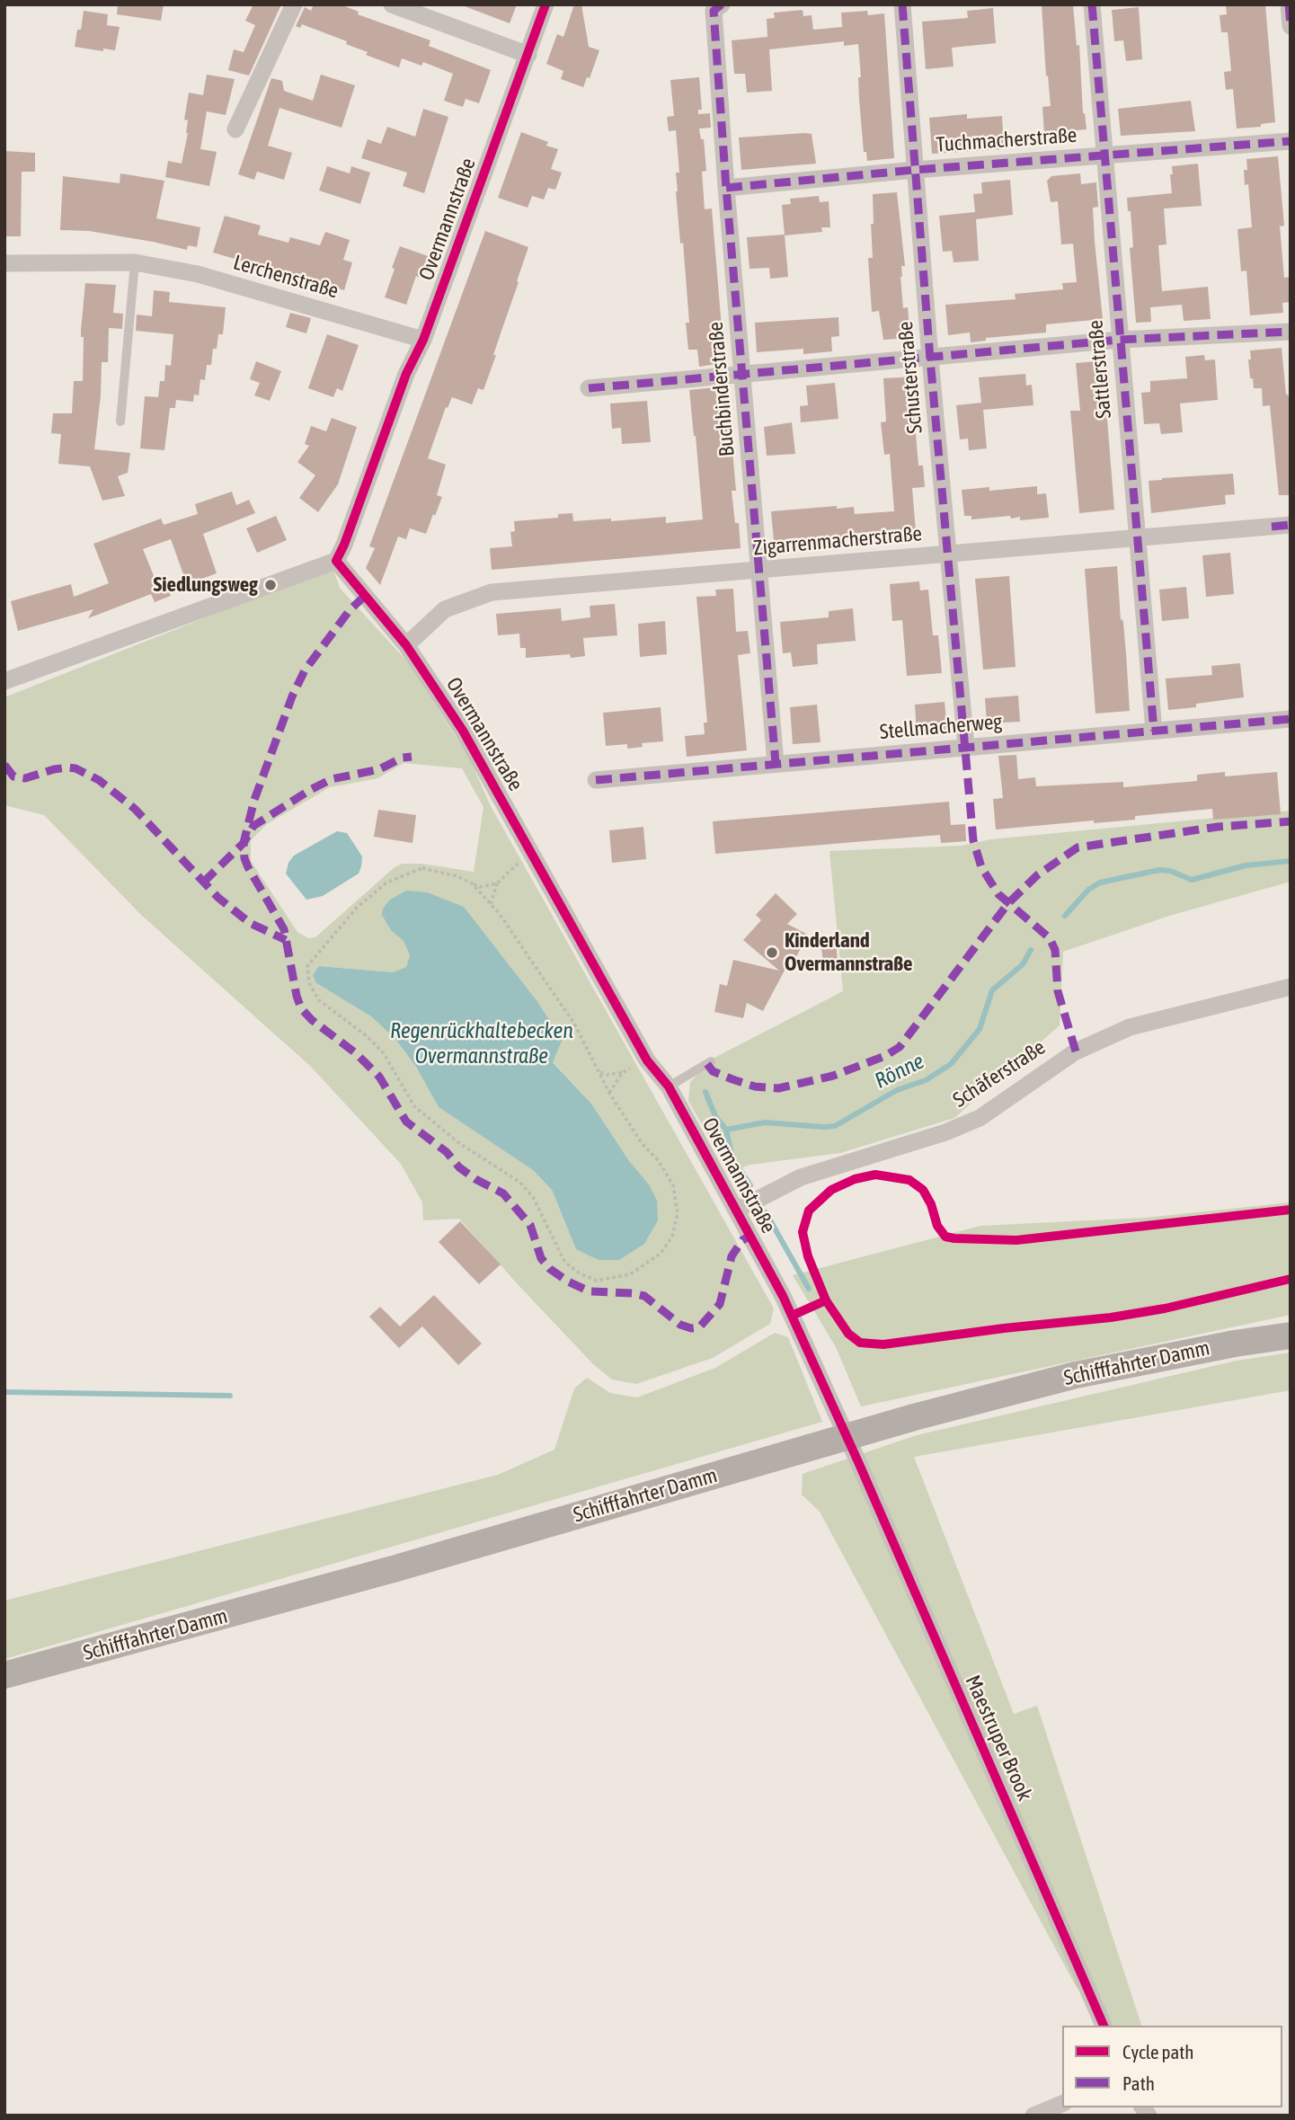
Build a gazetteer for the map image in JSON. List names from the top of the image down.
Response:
{
  "streets": {
    "main road": ["Schifffahrter Damm"],
    "street": [
      "Tuchmacherstraße",
      "Overmannstraße",
      "Lerchenstraße",
      "Sattlerstraße",
      "Schusterstraße",
      "Buchbinderstraße",
      "Zigarrenmacherstraße",
      "Stellmacherweg",
      "Schäferstraße",
      "Maestruper Brook"
    ]
  },
  "crossings": [
    ["Tuchmacherstraße", "Sattlerstraße"],
    ["Tuchmacherstraße", "Schusterstraße"],
    ["Tuchmacherstraße", "Buchbinderstraße"],
    ["Overmannstraße", "Lerchenstraße"],
    ["Overmannstraße", "Zigarrenmacherstraße"],
    ["Overmannstraße", "Schäferstraße"],
    ["Overmannstraße", "Maestruper Brook"],
    ["Sattlerstraße", "Zigarrenmacherstraße"],
    ["Sattlerstraße", "Stellmacherweg"],
    ["Schusterstraße", "Zigarrenmacherstraße"],
    ["Schusterstraße", "Stellmacherweg"],
    ["Buchbinderstraße", "Zigarrenmacherstraße"],
    ["Buchbinderstraße", "Stellmacherweg"]
  ],
  "water": ["Regenrückhaltebecken Overmannstraße", "Rönne"],
  "places": ["Siedlungsweg", "Kinderland Overmannstraße"],
  "legend": ["Cycle path", "Path"]
}
